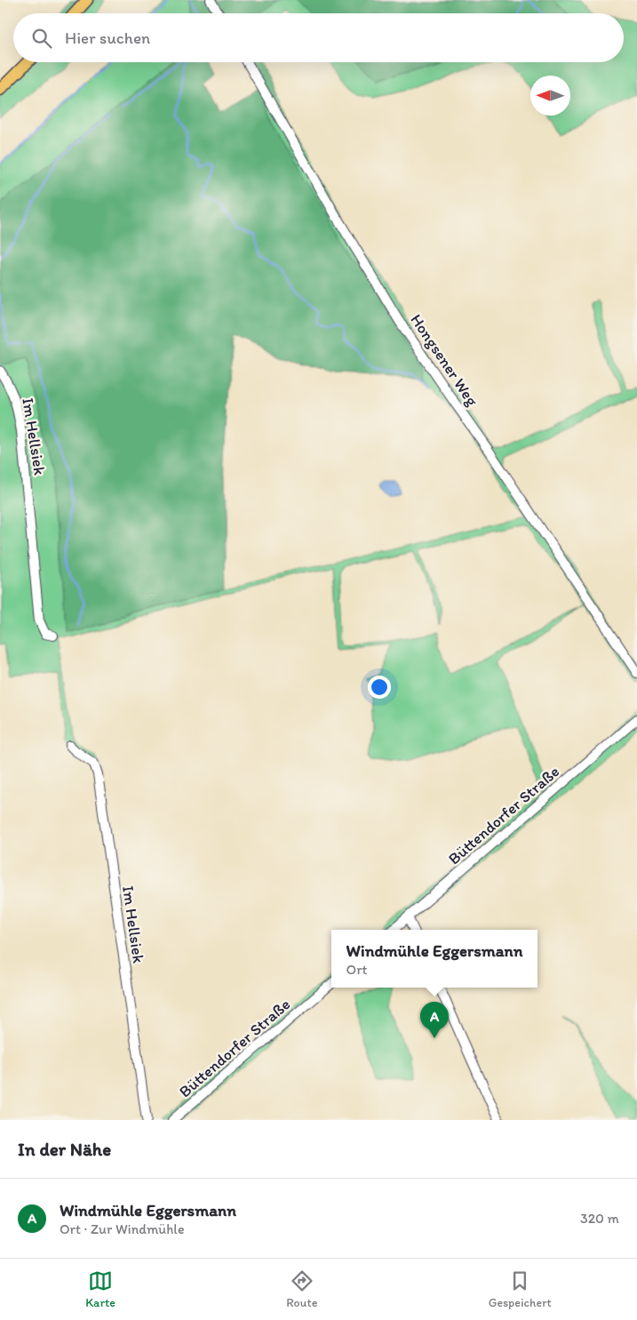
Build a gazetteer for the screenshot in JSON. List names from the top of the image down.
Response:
{
  "streets": {
    "street": ["Hongsener Weg", "Im Hellsiek", "Büttendorfer Straße"]
  },
  "north": "left",
  "page": {
    "search": "Hier suchen",
    "popup": ["Windmühle Eggersmann", "Ort"],
    "pins": "A",
    "heading": "In der Nähe",
    "list": [
      {
        "mark": "A",
        "name": "Windmühle Eggersmann",
        "note": "Ort · Zur Windmühle",
        "value": "320 m"
      }
    ],
    "nav": ["Karte", "Route", "Gespeichert"]
  }
}
